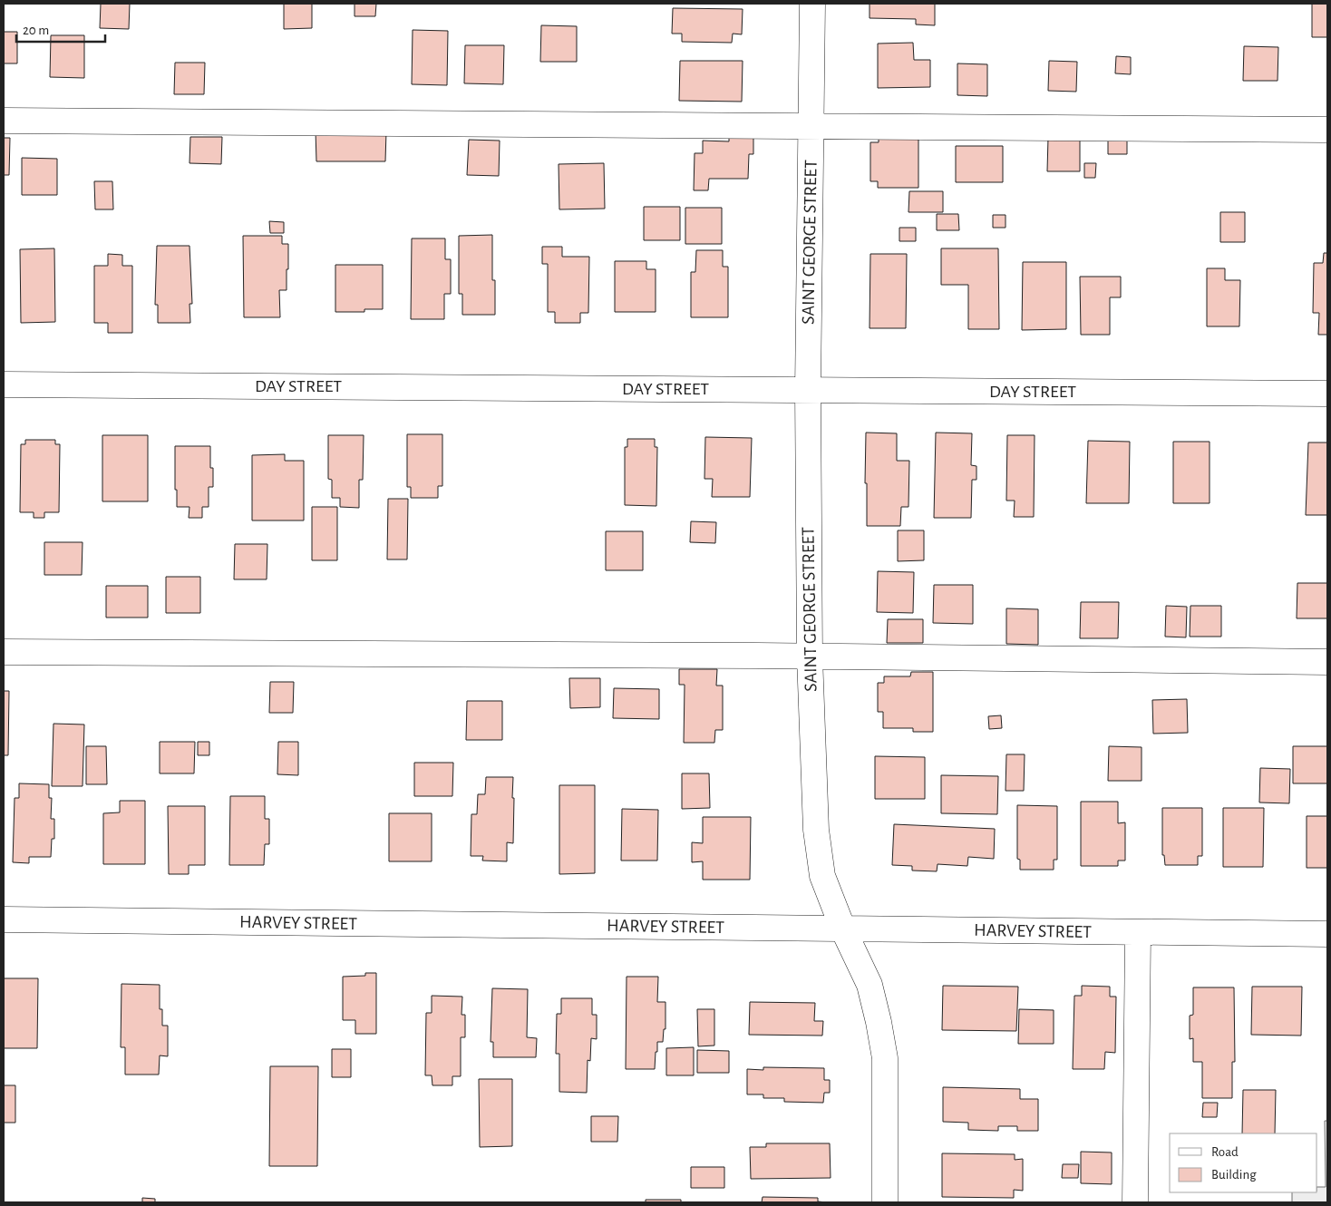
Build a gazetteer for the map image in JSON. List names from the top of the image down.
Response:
{
  "streets": {
    "street": ["SAINT GEORGE STREET", "DAY STREET", "HARVEY STREET"]
  },
  "crossings": [
    ["SAINT GEORGE STREET", "DAY STREET"],
    ["SAINT GEORGE STREET", "HARVEY STREET"]
  ],
  "legend": ["Road", "Building"],
  "scale_bar": "20 m"
}
